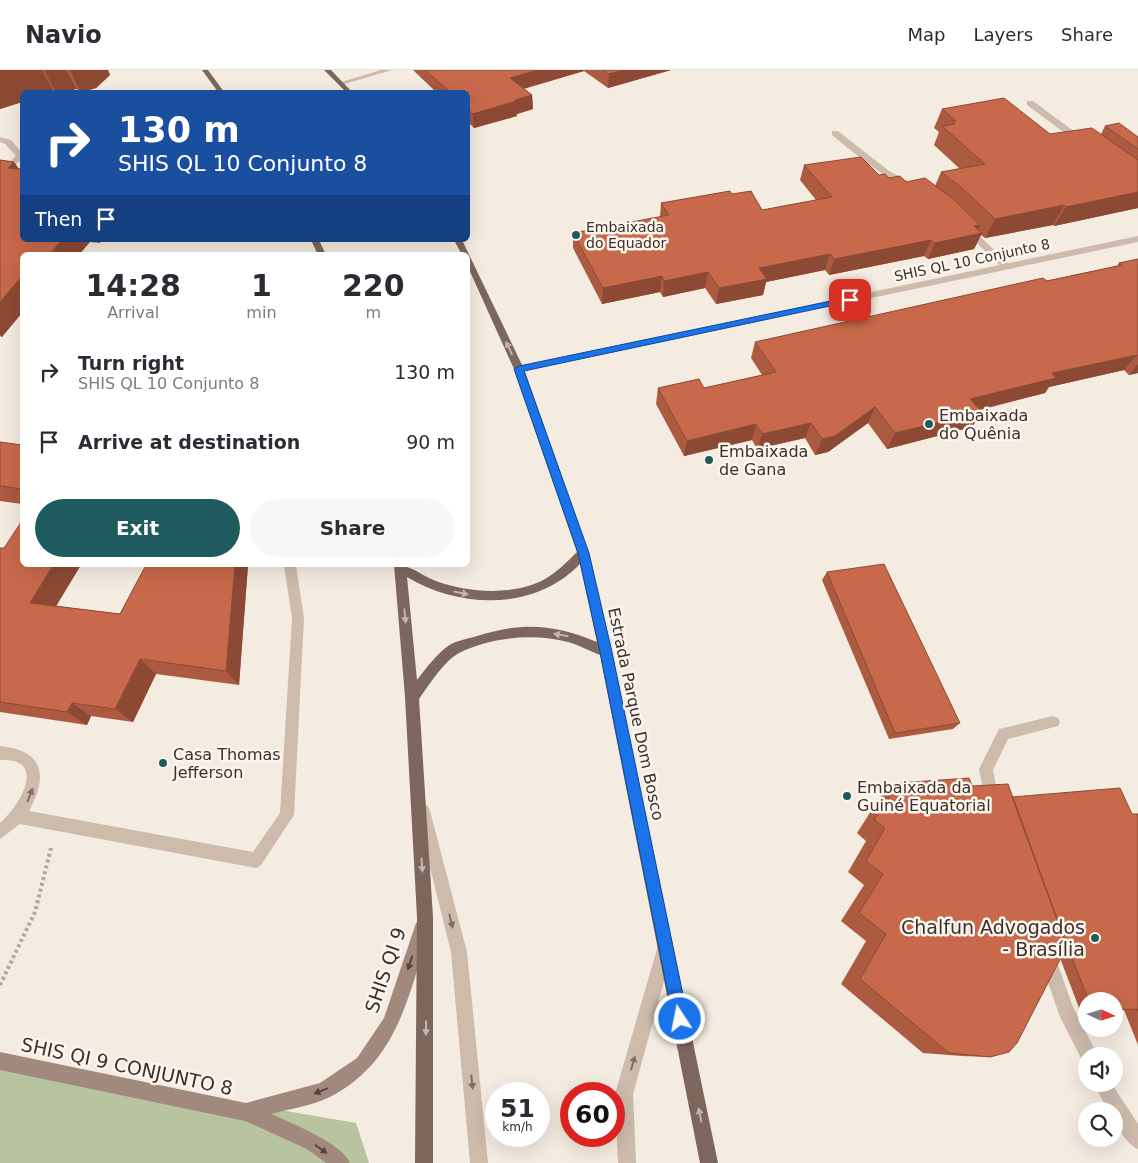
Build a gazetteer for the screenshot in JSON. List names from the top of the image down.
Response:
{
  "streets": {
    "main road": ["Estrada Parque Dom Bosco"],
    "street": ["SHIS QL 10 Conjunto 8", "SHIS QI 9", "SHIS QI 9 CONJUNTO 8"]
  },
  "crossings": [
    ["SHIS QL 10 Conjunto 8", "Estrada Parque Dom Bosco"],
    ["SHIS QI 9", "SHIS QI 9 CONJUNTO 8"]
  ],
  "one_way": ["Estrada Parque Dom Bosco", "SHIS QI 9"],
  "places": [
    "Embaixada do Equador",
    "Embaixada do Quênia",
    "Embaixada de Gana",
    "Casa Thomas Jefferson",
    "Embaixada da Guiné Equatorial",
    "Chalfun Advogados - Brasília"
  ],
  "north": "right",
  "page": {
    "header": "Navio",
    "nav": ["Map", "Layers", "Share"],
    "turn": ["130 m", "SHIS QL 10 Conjunto 8"],
    "then": "Then",
    "eta": [
      "14:28",
      "Arrival",
      "1",
      "min",
      "220",
      "m"
    ],
    "list": [
      {
        "name": "Turn right",
        "note": "SHIS QL 10 Conjunto 8",
        "value": "130 m"
      },
      {
        "name": "Arrive at destination",
        "value": "90 m"
      }
    ],
    "buttons": ["Exit", "Share"],
    "speed": "51 km/h",
    "limit": "60"
  }
}
